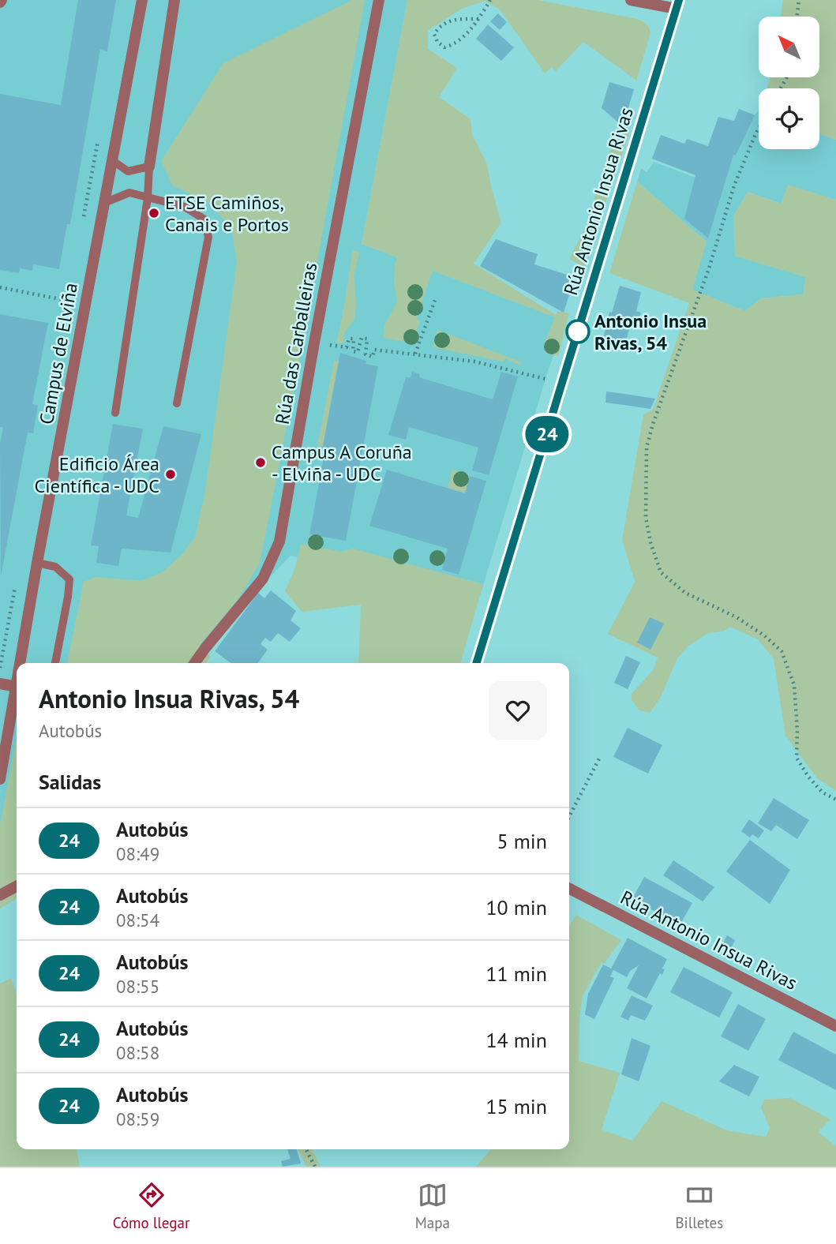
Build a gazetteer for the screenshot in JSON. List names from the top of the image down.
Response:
{
  "streets": {
    "street": ["Rúa Antonio Insua Rivas", "Rúa das Carballeiras", "Campus de Elviña"]
  },
  "places": [
    "ETSE Camiños, Canais e Portos",
    "Antonio Insua Rivas, 54",
    "Campus A Coruña - Elviña - UDC",
    "Edificio Área Científica - UDC"
  ],
  "lines": ["bus line 24"],
  "north": "top left",
  "page": {
    "on_map": "24",
    "heading": [
      ["Antonio Insua Rivas, 54", "Autobús"],
      "Salidas"
    ],
    "list": [
      {
        "mark": "24",
        "name": "Autobús",
        "note": "08:49",
        "value": "5 min"
      },
      {
        "mark": "24",
        "name": "Autobús",
        "note": "08:54",
        "value": "10 min"
      },
      {
        "mark": "24",
        "name": "Autobús",
        "note": "08:55",
        "value": "11 min"
      },
      {
        "mark": "24",
        "name": "Autobús",
        "note": "08:58",
        "value": "14 min"
      },
      {
        "mark": "24",
        "name": "Autobús",
        "note": "08:59",
        "value": "15 min"
      }
    ],
    "tabs": ["Cómo llegar", "Mapa", "Billetes"]
  }
}
